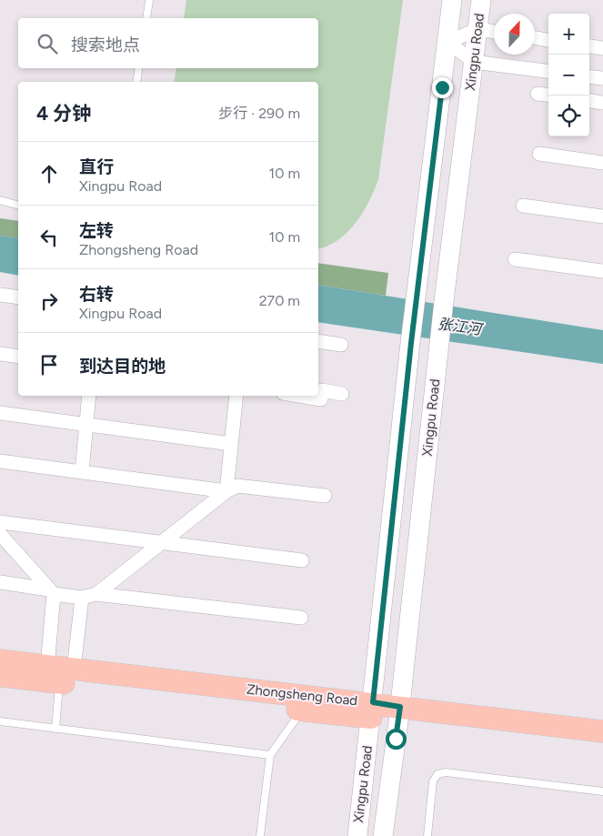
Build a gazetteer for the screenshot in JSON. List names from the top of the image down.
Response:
{
  "streets": {
    "main road": ["Xingpu Road", "Zhongsheng Road"]
  },
  "crossings": [
    ["Xingpu Road", "Zhongsheng Road"]
  ],
  "water": ["张江河"],
  "north": "top",
  "page": {
    "map_buttons": ["+", "−"],
    "search": "搜索地点",
    "heading": ["4 分钟", "步行 · 290 m"],
    "list": [
      ["直行", "Xingpu Road", "10 m"],
      ["左转", "Zhongsheng Road", "10 m"],
      ["右转", "Xingpu Road", "270 m"],
      "到达目的地"
    ]
  }
}
